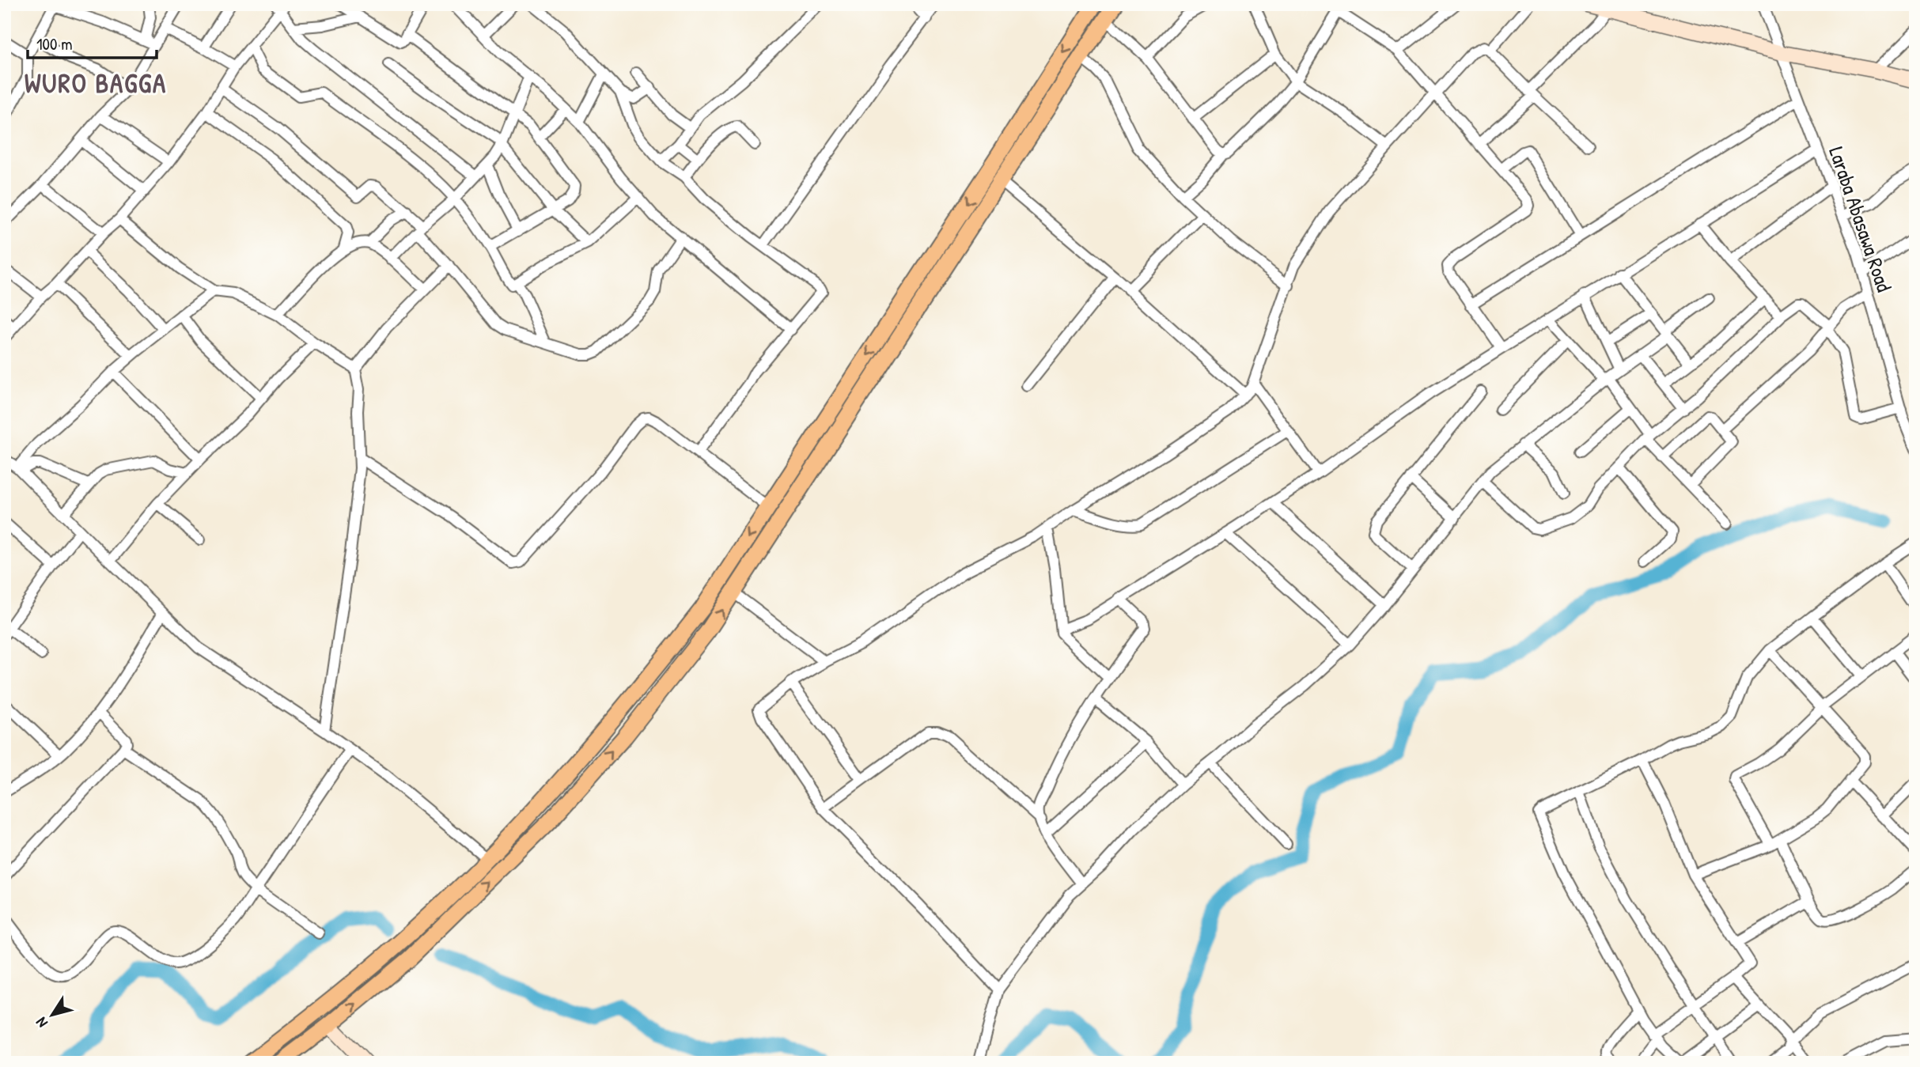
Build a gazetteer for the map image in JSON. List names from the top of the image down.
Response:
{
  "streets": {
    "street": ["Laraba Abasawa Road"]
  },
  "districts": ["WURO BAGGA"],
  "scale_bar": "100 m",
  "north": "bottom left"
}
